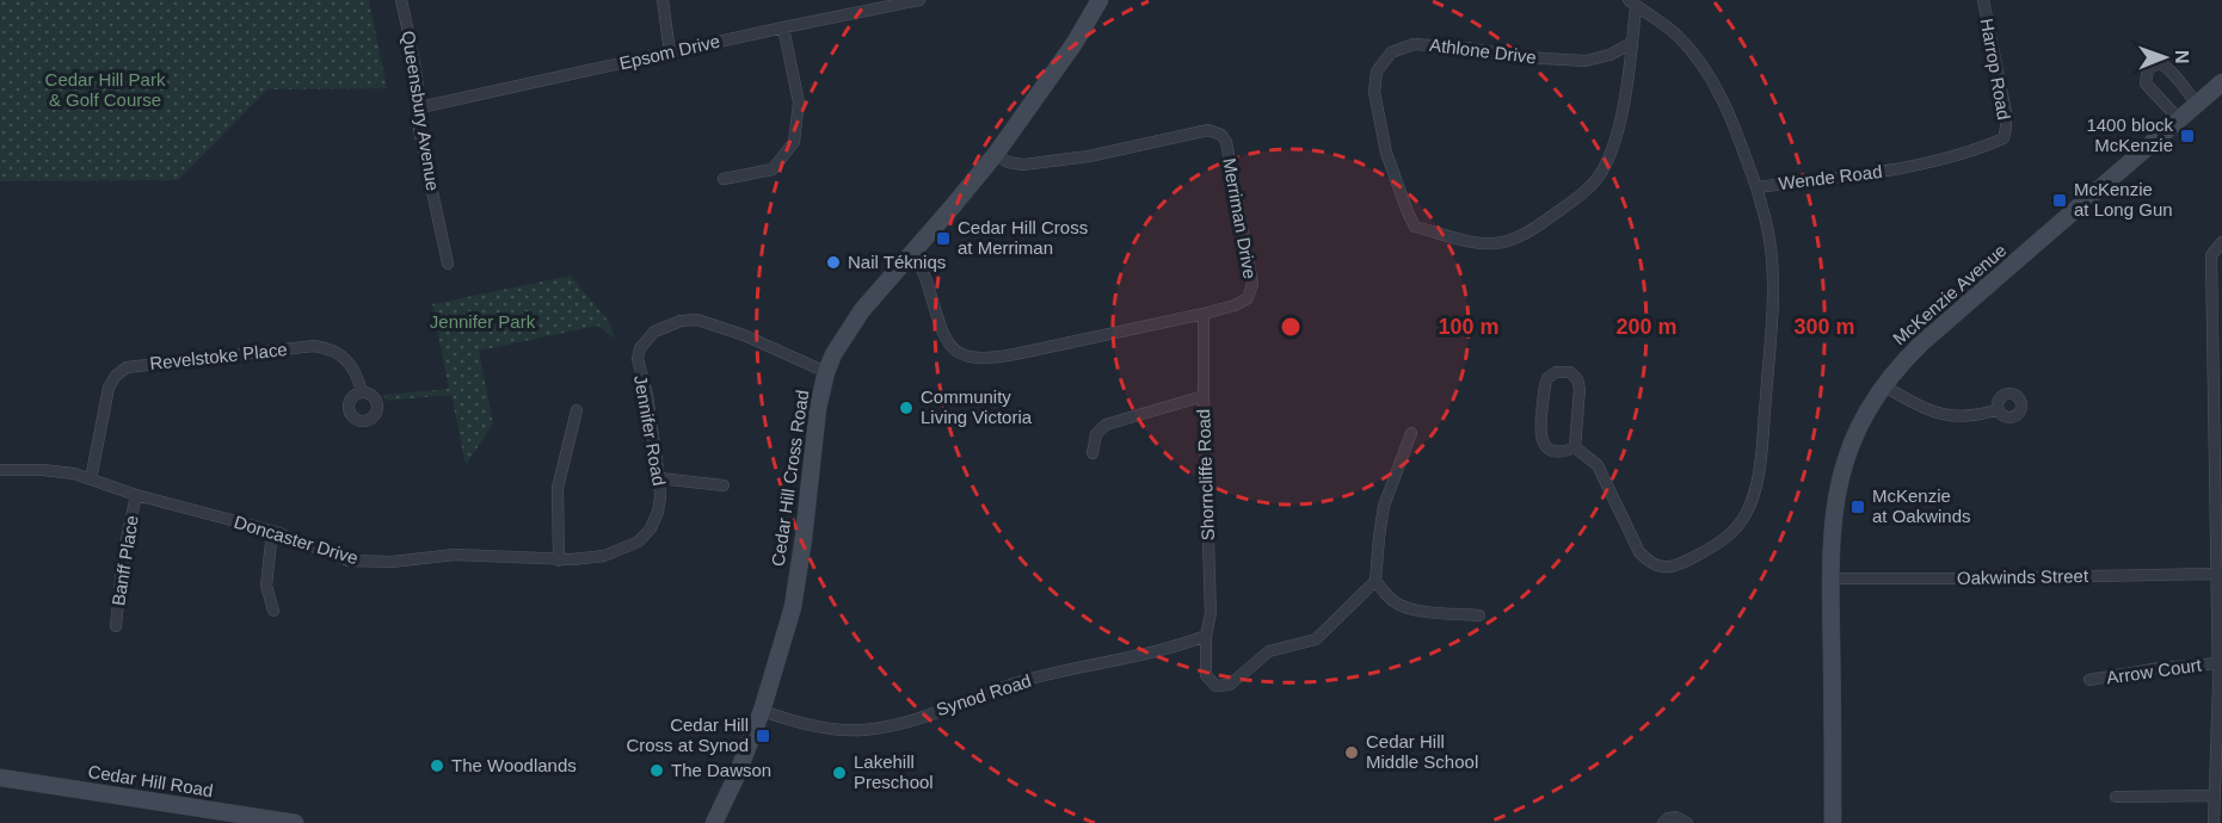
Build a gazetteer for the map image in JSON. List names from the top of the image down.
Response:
{
  "streets": {
    "main road": ["McKenzie Avenue", "Cedar Hill Cross Road", "Cedar Hill Road"],
    "street": [
      "Athlone Drive",
      "Epsom Drive",
      "Harrop Road",
      "Queensbury Avenue",
      "Wende Road",
      "Merriman Drive",
      "Revelstoke Place",
      "Jennifer Road",
      "Shorncliffe Road",
      "Doncaster Drive",
      "Banff Place",
      "Oakwinds Street",
      "Arrow Court",
      "Synod Road"
    ]
  },
  "crossings": [
    ["Athlone Drive", "Wende Road"],
    ["Epsom Drive", "Queensbury Avenue"],
    ["Harrop Road", "Wende Road"],
    ["Merriman Drive", "Shorncliffe Road"],
    ["Merriman Drive", "Cedar Hill Cross Road"],
    ["McKenzie Avenue", "Oakwinds Street"],
    ["Revelstoke Place", "Doncaster Drive"],
    ["Jennifer Road", "Cedar Hill Cross Road"],
    ["Jennifer Road", "Doncaster Drive"],
    ["Shorncliffe Road", "Synod Road"],
    ["Cedar Hill Cross Road", "Synod Road"],
    ["Doncaster Drive", "Banff Place"]
  ],
  "parks": ["Cedar Hill Park & Golf Course", "Jennifer Park"],
  "places": {
    "transit": [
      "1400 block McKenzie",
      "McKenzie at Long Gun",
      "Cedar Hill Cross at Merriman",
      "McKenzie at Oakwinds",
      "Cedar Hill Cross at Synod"
    ],
    "other": [
      "Nail Tékniqs",
      "Community Living Victoria",
      "Cedar Hill Middle School",
      "The Woodlands",
      "The Dawson",
      "Lakehill Preschool"
    ]
  },
  "north": "right",
  "rings": ["100 m", "200 m", "300 m"]
}
